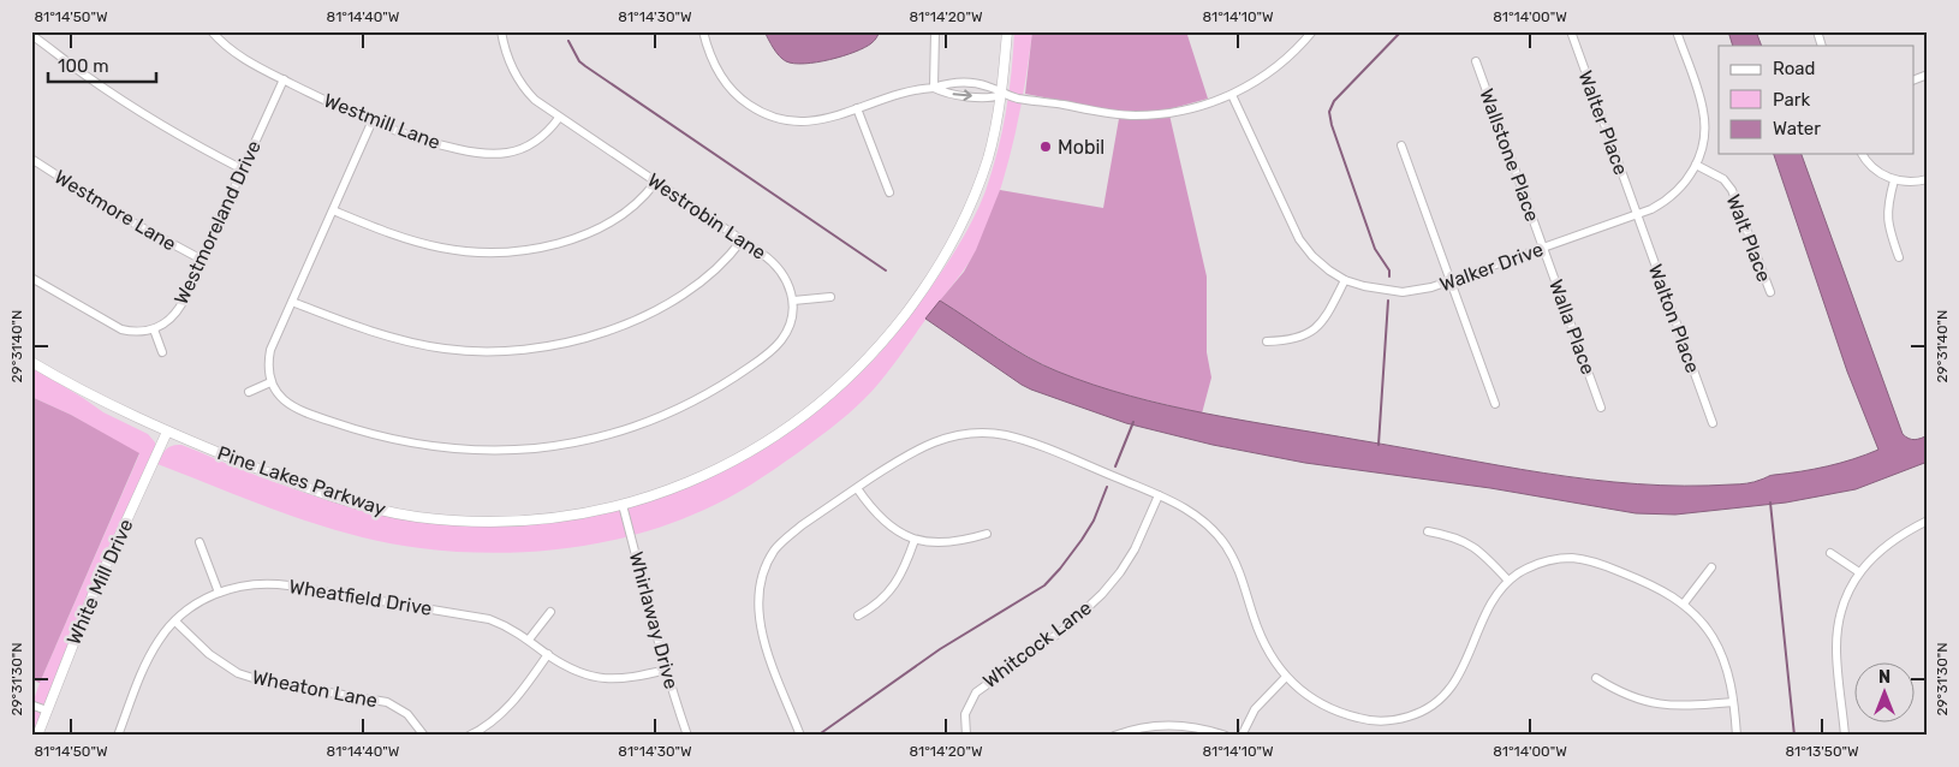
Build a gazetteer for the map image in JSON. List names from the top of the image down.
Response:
{
  "streets": {
    "street": [
      "Westmill Lane",
      "Walter Place",
      "Wallstone Place",
      "Westmore Lane",
      "Westrobin Lane",
      "Westmoreland Drive",
      "Walt Place",
      "Walker Drive",
      "Walton Place",
      "Walla Place",
      "Pine Lakes Parkway",
      "White Mill Drive",
      "Wheatfield Drive",
      "Whirlaway Drive",
      "Whitcock Lane",
      "Wheaton Lane"
    ]
  },
  "crossings": [
    ["Westmill Lane", "Westrobin Lane"],
    ["Westmill Lane", "Westmoreland Drive"],
    ["Walter Place", "Walker Drive"],
    ["Walter Place", "Walton Place"],
    ["Wallstone Place", "Walker Drive"],
    ["Wallstone Place", "Walla Place"],
    ["Westmore Lane", "Westmoreland Drive"],
    ["Walt Place", "Walker Drive"],
    ["Walker Drive", "Walton Place"],
    ["Walker Drive", "Walla Place"],
    ["Pine Lakes Parkway", "White Mill Drive"],
    ["Pine Lakes Parkway", "Whirlaway Drive"],
    ["Wheatfield Drive", "Whirlaway Drive"],
    ["Wheatfield Drive", "Wheaton Lane"]
  ],
  "places": ["Mobil"],
  "legend": ["Road", "Park", "Water"],
  "scale_bar": "100 m",
  "north": "top",
  "coordinates": [
    "81°14'50\"W",
    "81°14'40\"W",
    "81°14'30\"W",
    "81°14'20\"W",
    "81°14'10\"W",
    "81°14'00\"W",
    "29°31'40\"N",
    "29°31'30\"N",
    "81°13'50\"W"
  ]
}
